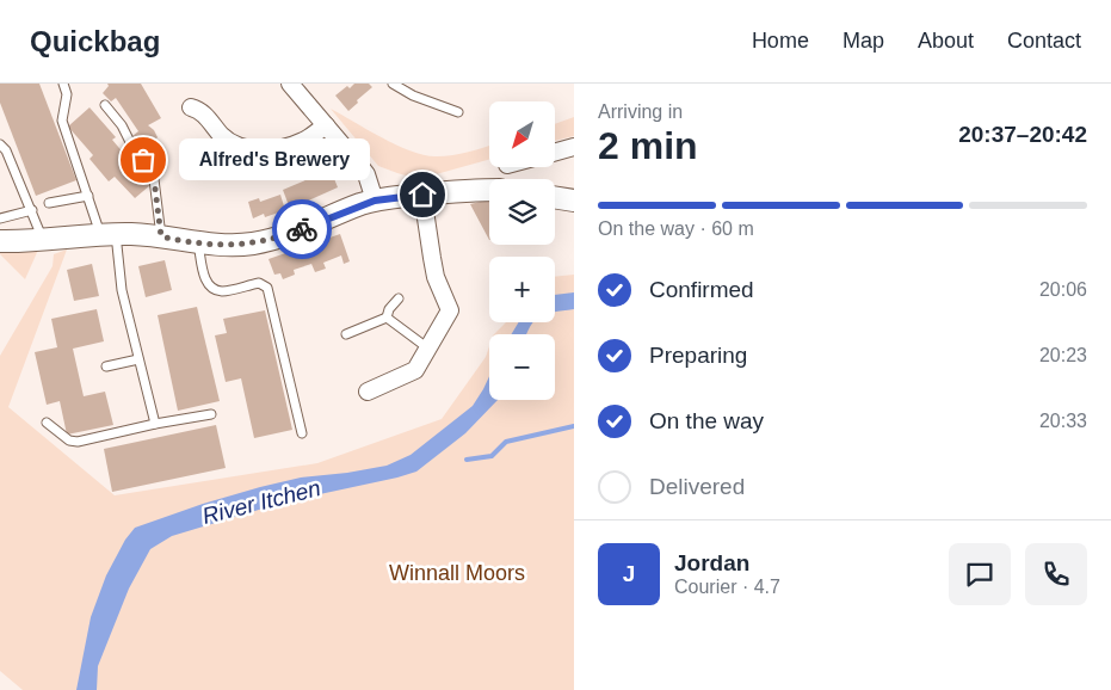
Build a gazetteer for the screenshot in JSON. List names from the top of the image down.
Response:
{
  "water": ["River Itchen"],
  "parks": ["Winnall Moors"],
  "places": ["Alfred's Brewery"],
  "north": "bottom left",
  "page": {
    "header": "Quickbag",
    "nav": [
      "Home",
      "Map",
      "About",
      "Contact"
    ],
    "heading": ["2 min", "Arriving in", "20:37–20:42"],
    "panel": ["Jordan", "Courier · 4.7"],
    "map_buttons": ["+", "−"],
    "bubble": "Alfred's Brewery",
    "bar": "On the way · 60 m",
    "list": [
      ["Confirmed", "20:06"],
      ["Preparing", "20:23"],
      ["On the way", "20:33"],
      "Delivered"
    ],
    "round": "J"
  }
}
